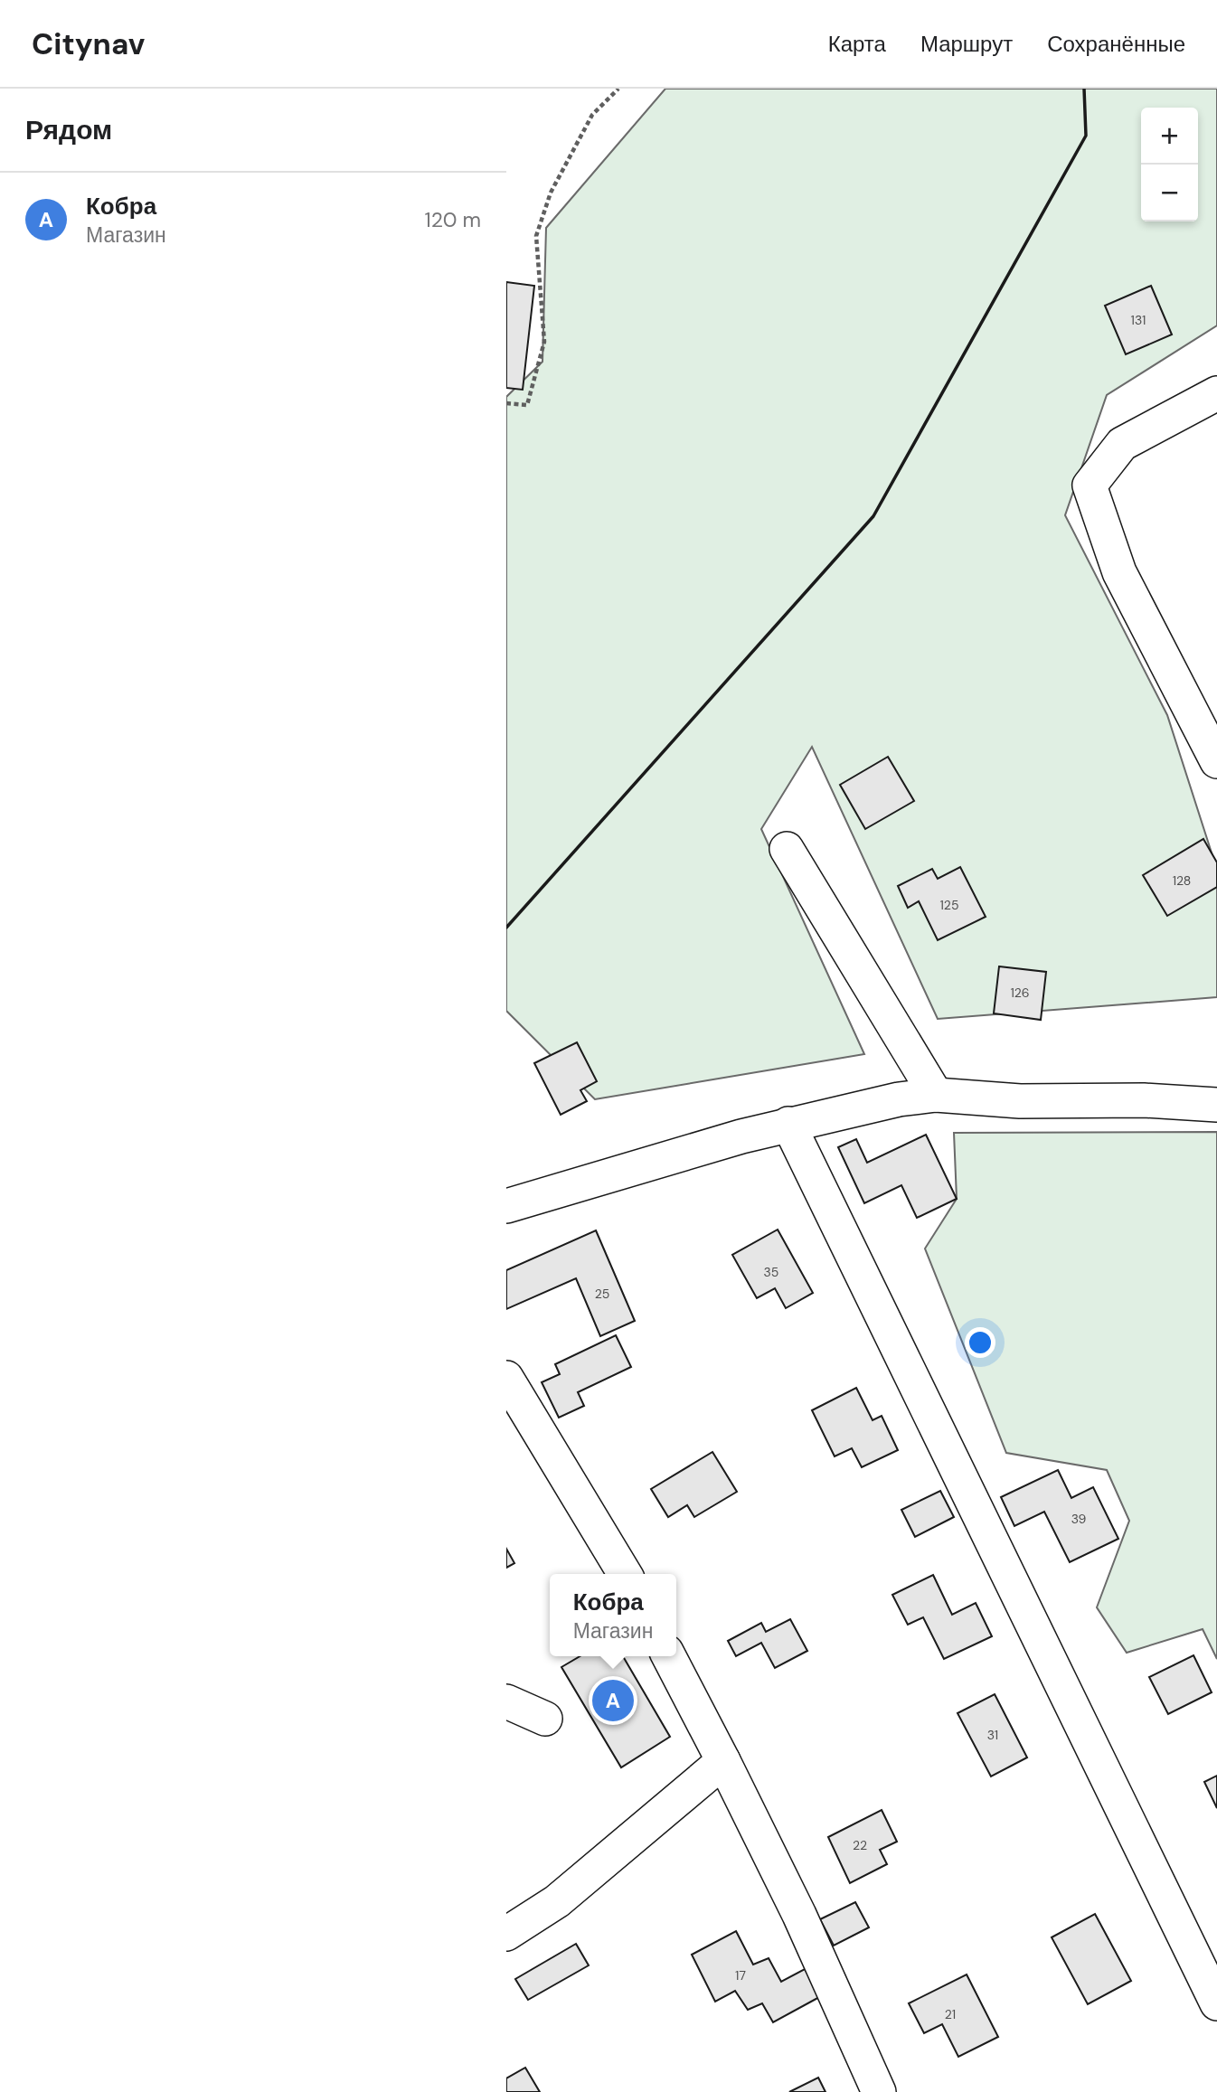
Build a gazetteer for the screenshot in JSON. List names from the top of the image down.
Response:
{
  "house_numbers": [
    "131",
    "128",
    "125",
    "126",
    "35",
    "25",
    "39",
    "31",
    "22",
    "17",
    "21"
  ],
  "page": {
    "header": "Citynav",
    "nav": ["Карта", "Маршрут", "Сохранённые"],
    "heading": "Рядом",
    "map_buttons": ["+", "−"],
    "list": [
      {
        "mark": "A",
        "name": "Кобра",
        "note": "Магазин",
        "value": "120 m"
      }
    ],
    "popup": ["Кобра", "Магазин"],
    "pins": "A"
  }
}
